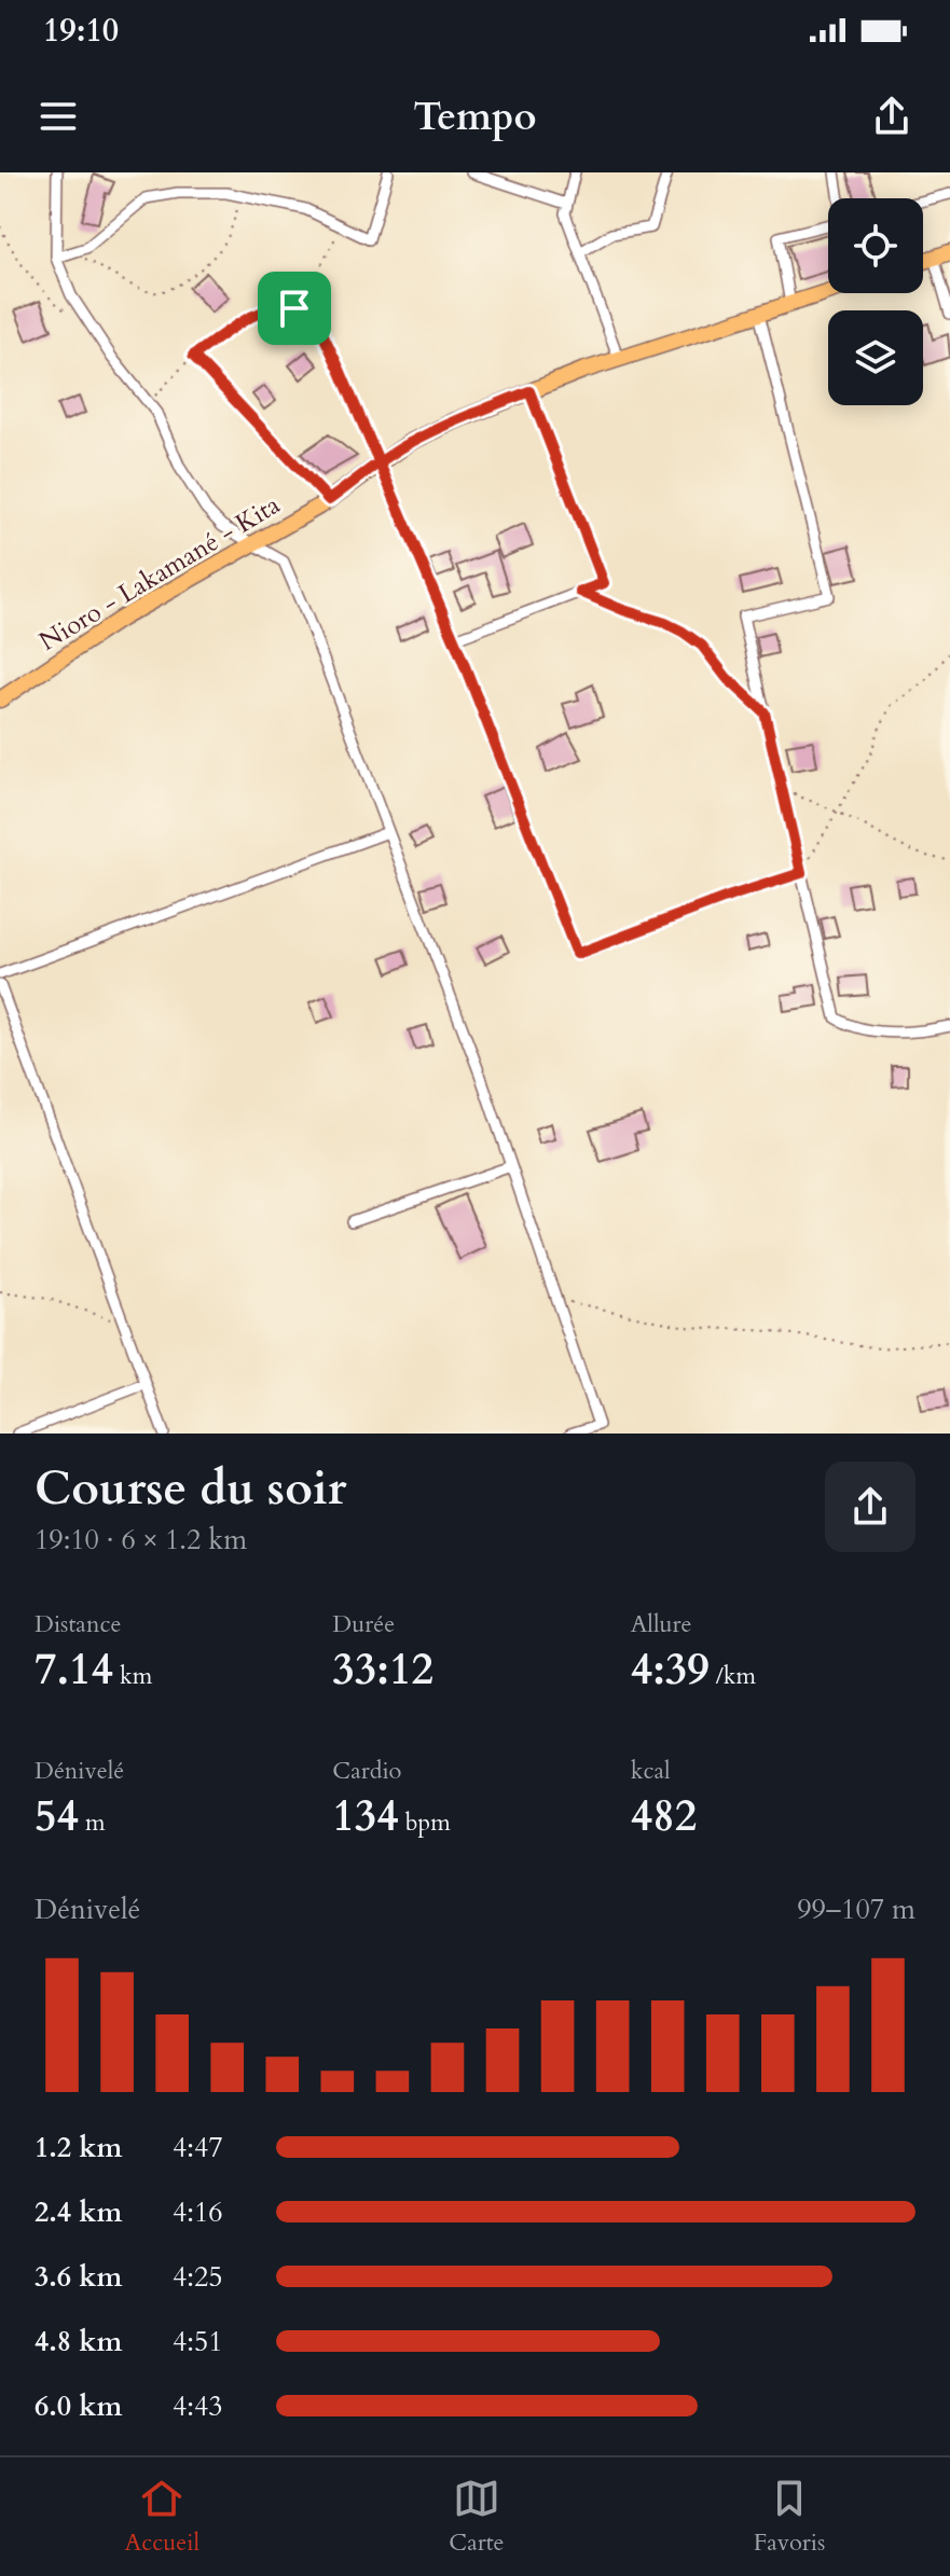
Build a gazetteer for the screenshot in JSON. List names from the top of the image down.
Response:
{
  "streets": {
    "main road": ["Nioro - Lakamané - Kita"]
  },
  "page": {
    "status": "19:10",
    "header": "Tempo",
    "heading": ["Course du soir", "19:10 · 6 × 1.2 km"],
    "stats": [
      ["Distance", "7.14 km"],
      ["Durée", "33:12"],
      ["Allure", "4:39 /km"],
      ["Dénivelé", "54 m"],
      ["Cardio", "134 bpm"],
      ["kcal", "482"]
    ],
    "chart": ["Dénivelé", "99–107 m"],
    "list": [
      {
        "name": "1.2 km",
        "note": "4:47"
      },
      {
        "name": "2.4 km",
        "note": "4:16"
      },
      {
        "name": "3.6 km",
        "note": "4:25"
      },
      {
        "name": "4.8 km",
        "note": "4:51"
      },
      {
        "name": "6.0 km",
        "note": "4:43"
      }
    ],
    "tabs": ["Accueil", "Carte", "Favoris"]
  }
}
